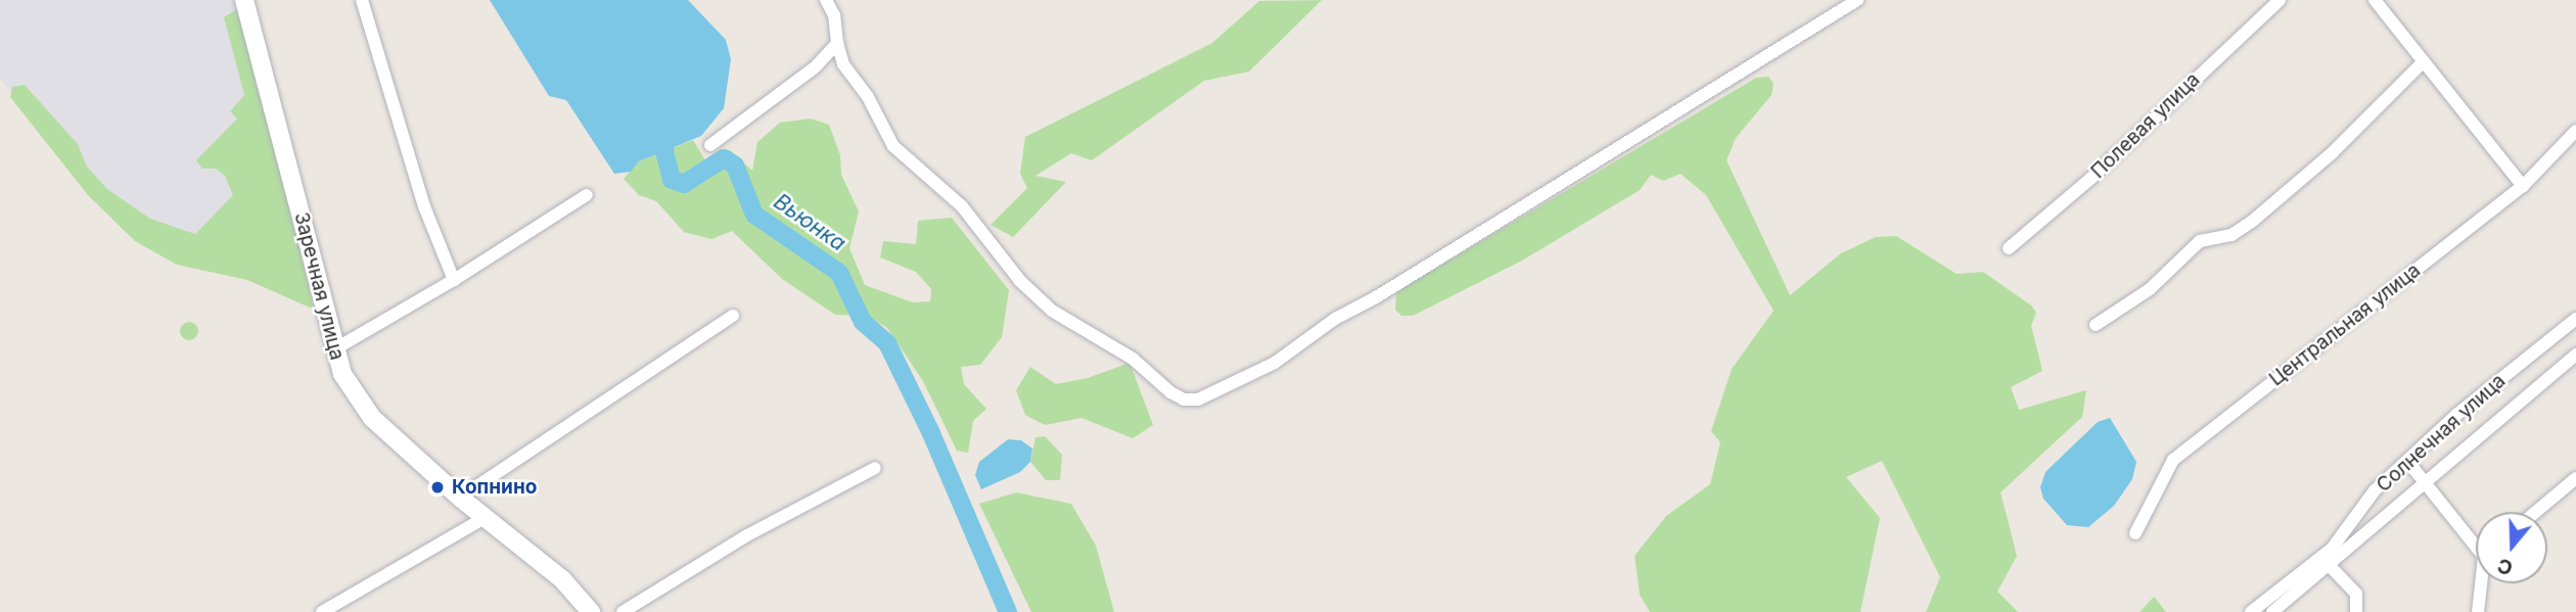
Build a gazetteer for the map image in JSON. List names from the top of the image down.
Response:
{
  "streets": {
    "street": [
      "Полевая улица",
      "Заречная улица",
      "Центральная улица",
      "Солнечная улица"
    ]
  },
  "water": ["Вьюнка"],
  "places": ["Копнино"],
  "north": "bottom"
}
